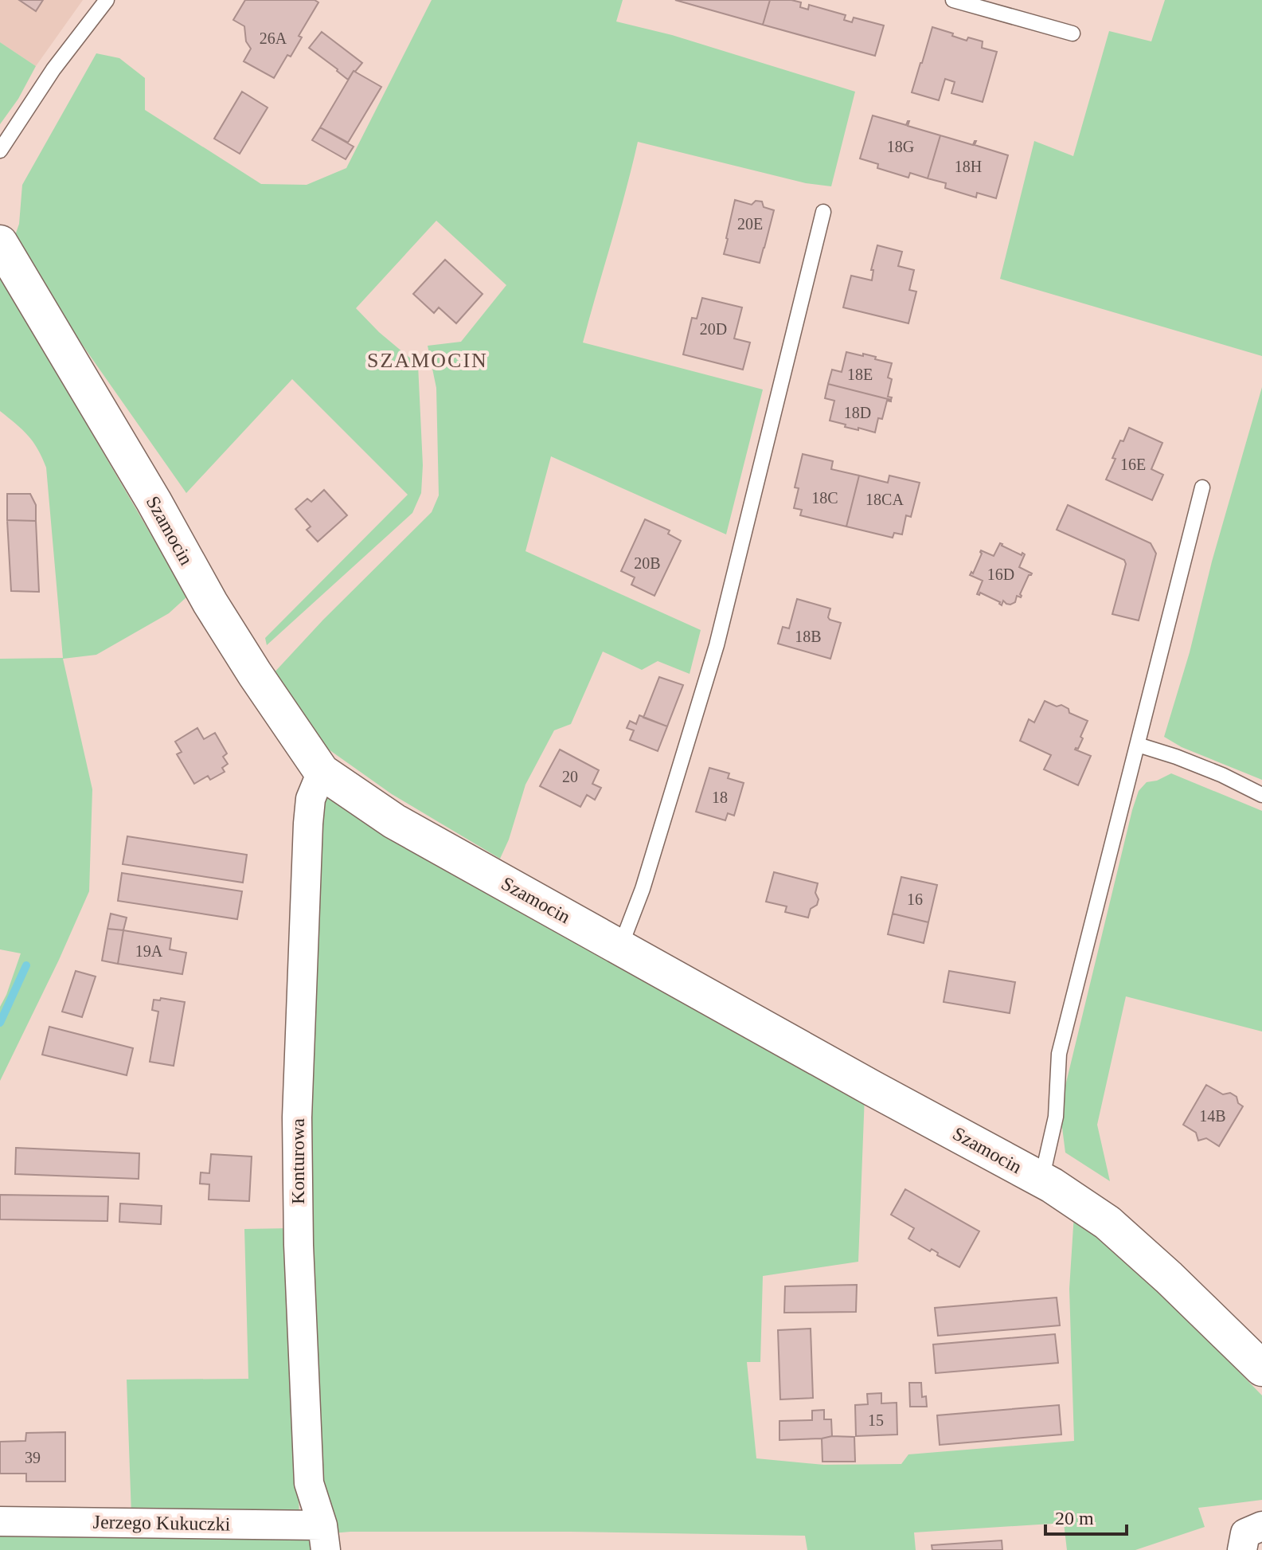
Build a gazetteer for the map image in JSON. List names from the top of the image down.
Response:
{
  "streets": {
    "street": ["Szamocin", "Konturowa", "Jerzego Kukuczki"]
  },
  "crossings": [
    ["Szamocin", "Konturowa"],
    ["Konturowa", "Jerzego Kukuczki"]
  ],
  "districts": ["SZAMOCIN"],
  "house_numbers": [
    "26A",
    "18G",
    "18H",
    "20E",
    "20D",
    "18E",
    "18D",
    "16E",
    "18C",
    "18CA",
    "20B",
    "16D",
    "18B",
    "20",
    "18",
    "16",
    "19A",
    "14B",
    "15",
    "39"
  ],
  "scale_bar": "20 m"
}
